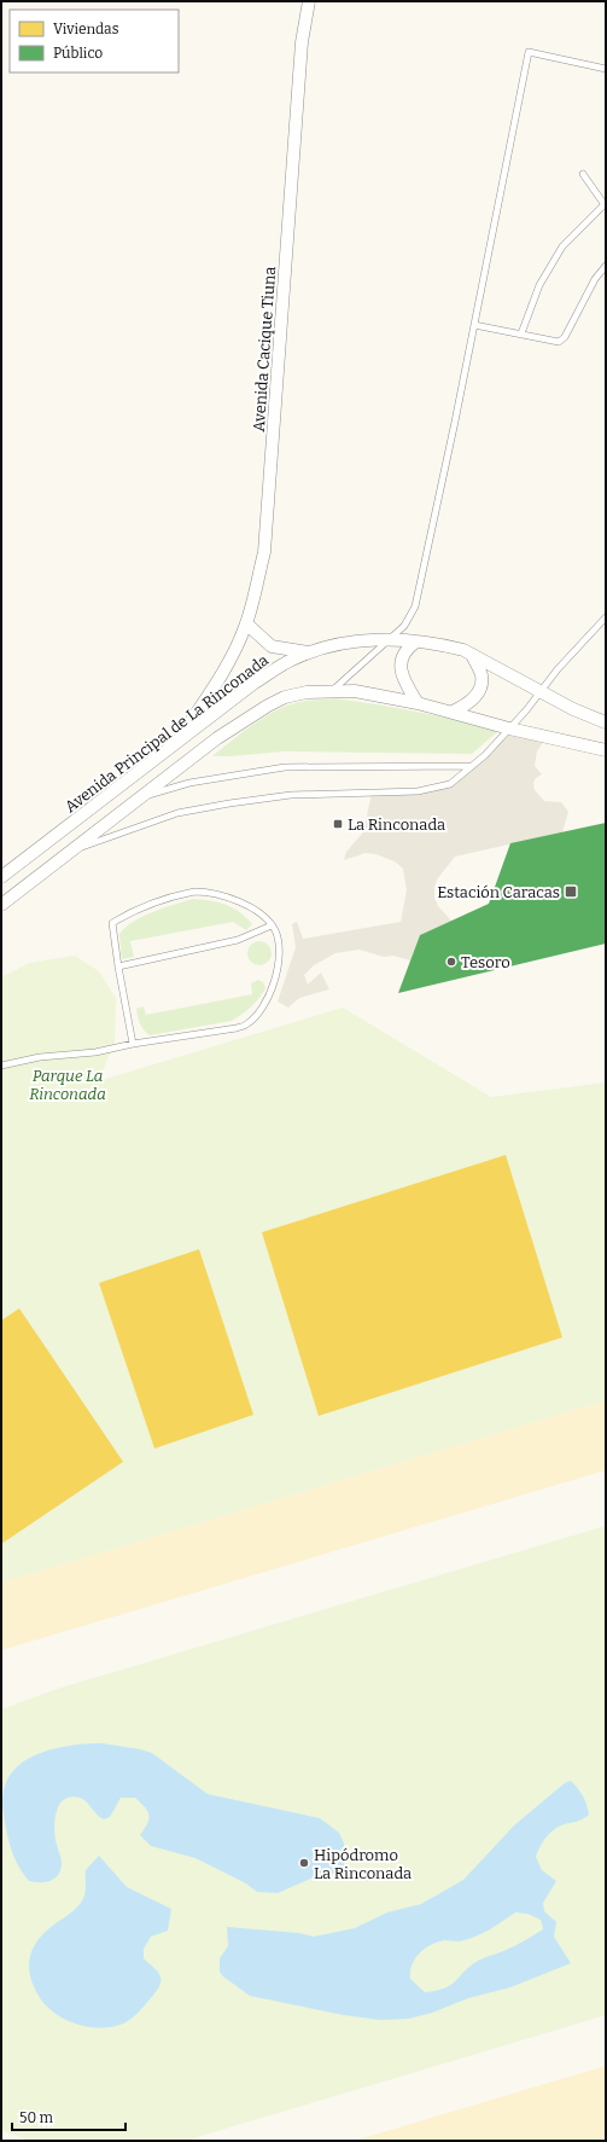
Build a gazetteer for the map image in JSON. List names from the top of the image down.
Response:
{
  "streets": {
    "street": ["Avenida Cacique Tiuna", "Avenida Principal de La Rinconada"]
  },
  "crossings": [
    ["Avenida Cacique Tiuna", "Avenida Principal de La Rinconada"]
  ],
  "parks": ["Parque La Rinconada"],
  "places": {
    "transit": ["La Rinconada", "Estación Caracas"],
    "other": ["Tesoro", "Hipódromo La Rinconada"]
  },
  "legend": ["Viviendas", "Público"],
  "scale_bar": "50 m"
}
